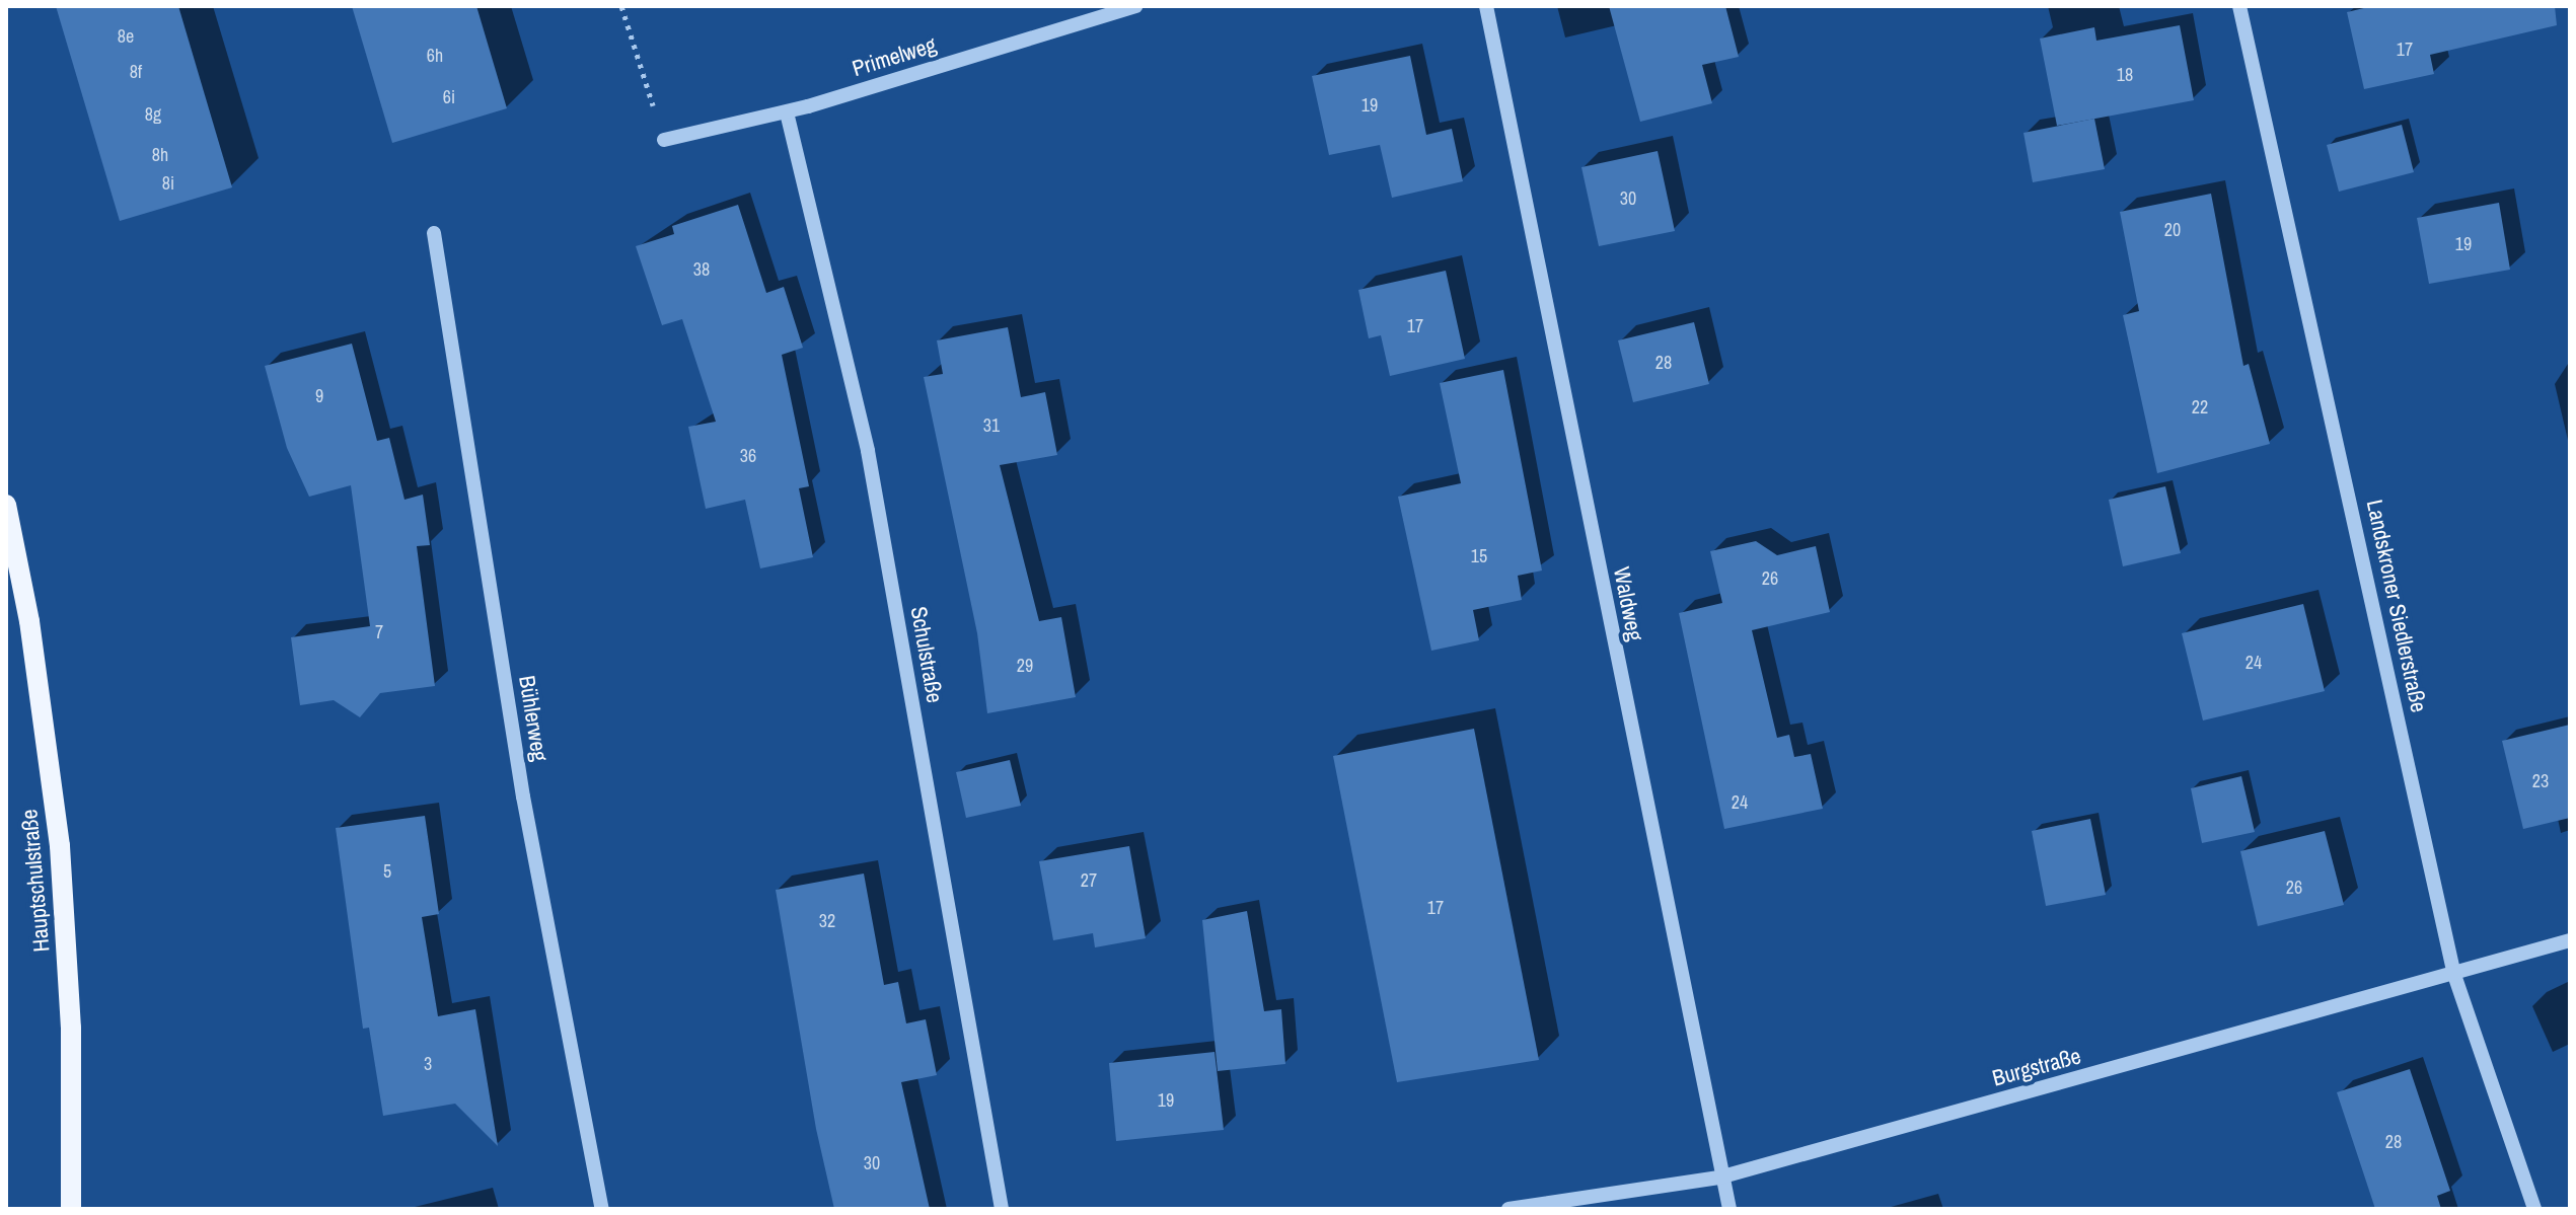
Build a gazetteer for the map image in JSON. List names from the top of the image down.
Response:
{
  "streets": {
    "main road": ["Hauptschulstraße"],
    "street": [
      "Primelweg",
      "Waldweg",
      "Landskroner Siedlerstraße",
      "Schulstraße",
      "Bühlerweg",
      "Burgstraße"
    ]
  },
  "crossings": [
    ["Primelweg", "Schulstraße"],
    ["Waldweg", "Burgstraße"],
    ["Landskroner Siedlerstraße", "Burgstraße"]
  ],
  "house_numbers": [
    "8e",
    "17",
    "6h",
    "8f",
    "18",
    "6i",
    "19",
    "8g",
    "8h",
    "8i",
    "30",
    "20",
    "19",
    "38",
    "17",
    "28",
    "9",
    "22",
    "31",
    "36",
    "15",
    "26",
    "7",
    "24",
    "29",
    "23",
    "24",
    "5",
    "27",
    "26",
    "17",
    "32",
    "3",
    "19",
    "28",
    "30"
  ]
}
